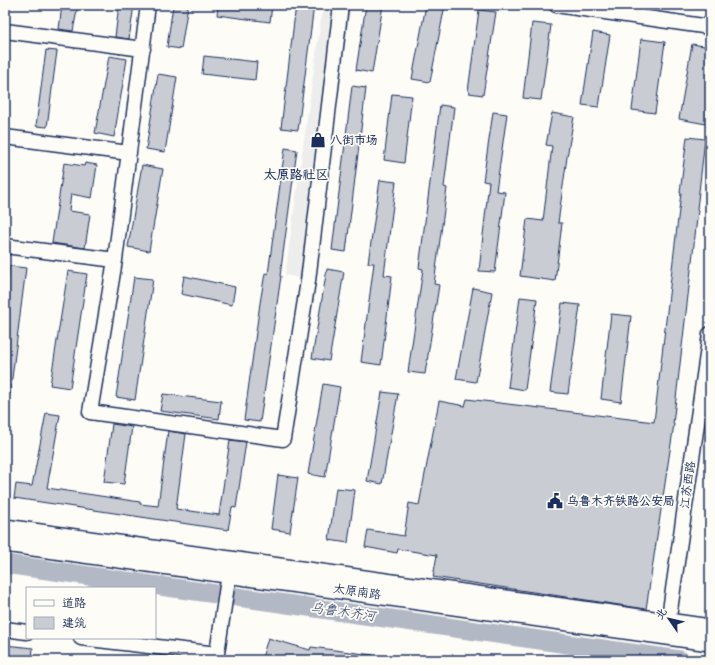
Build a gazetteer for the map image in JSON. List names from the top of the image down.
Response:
{
  "streets": {
    "main road": ["太原南路"],
    "street": ["江苏西路"]
  },
  "crossings": [
    ["江苏西路", "太原南路"]
  ],
  "districts": ["太原路社区"],
  "water": ["乌鲁木齐河"],
  "places": {
    "shop": ["八街市场"],
    "public building": ["乌鲁木齐铁路公安局"]
  },
  "legend": ["道路", "建筑"],
  "north": "top left"
}
